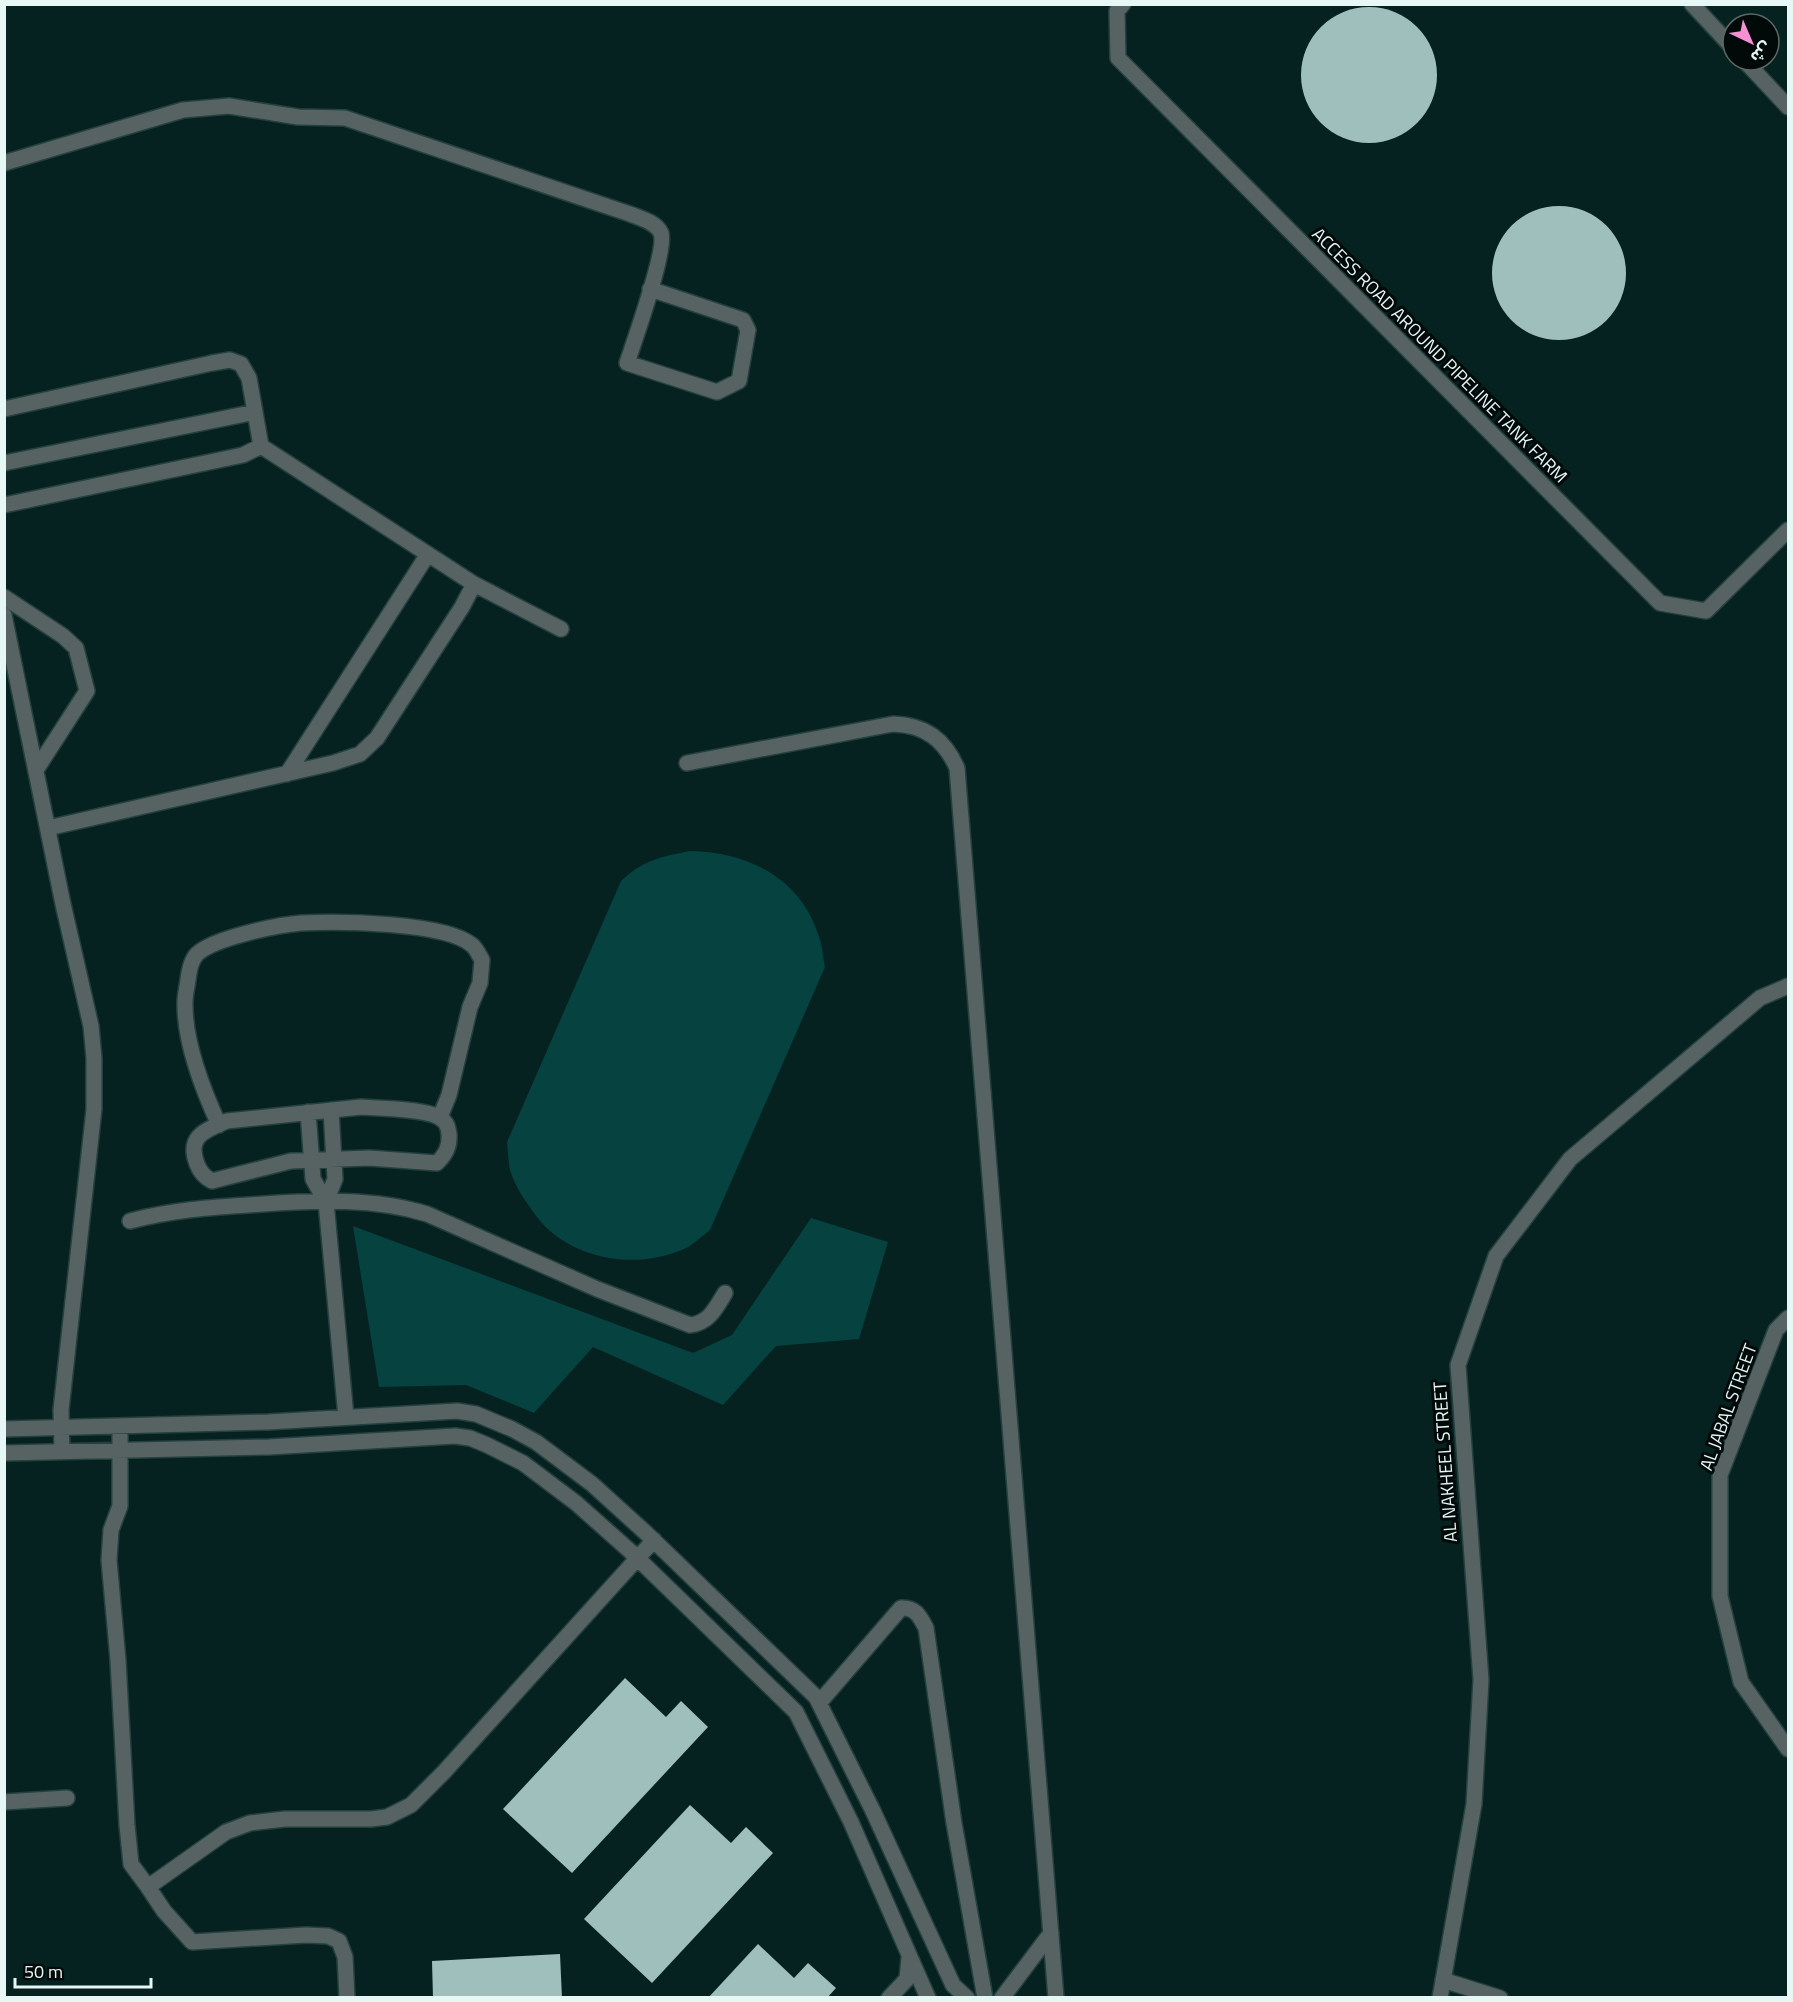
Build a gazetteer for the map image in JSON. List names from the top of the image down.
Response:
{
  "streets": {
    "street": ["ACCESS ROAD AROUND PIPELINE TANK FARM", "AL JABAL STREET", "AL NAKHEEL STREET"]
  },
  "scale_bar": "50 m",
  "north": "bottom right"
}
